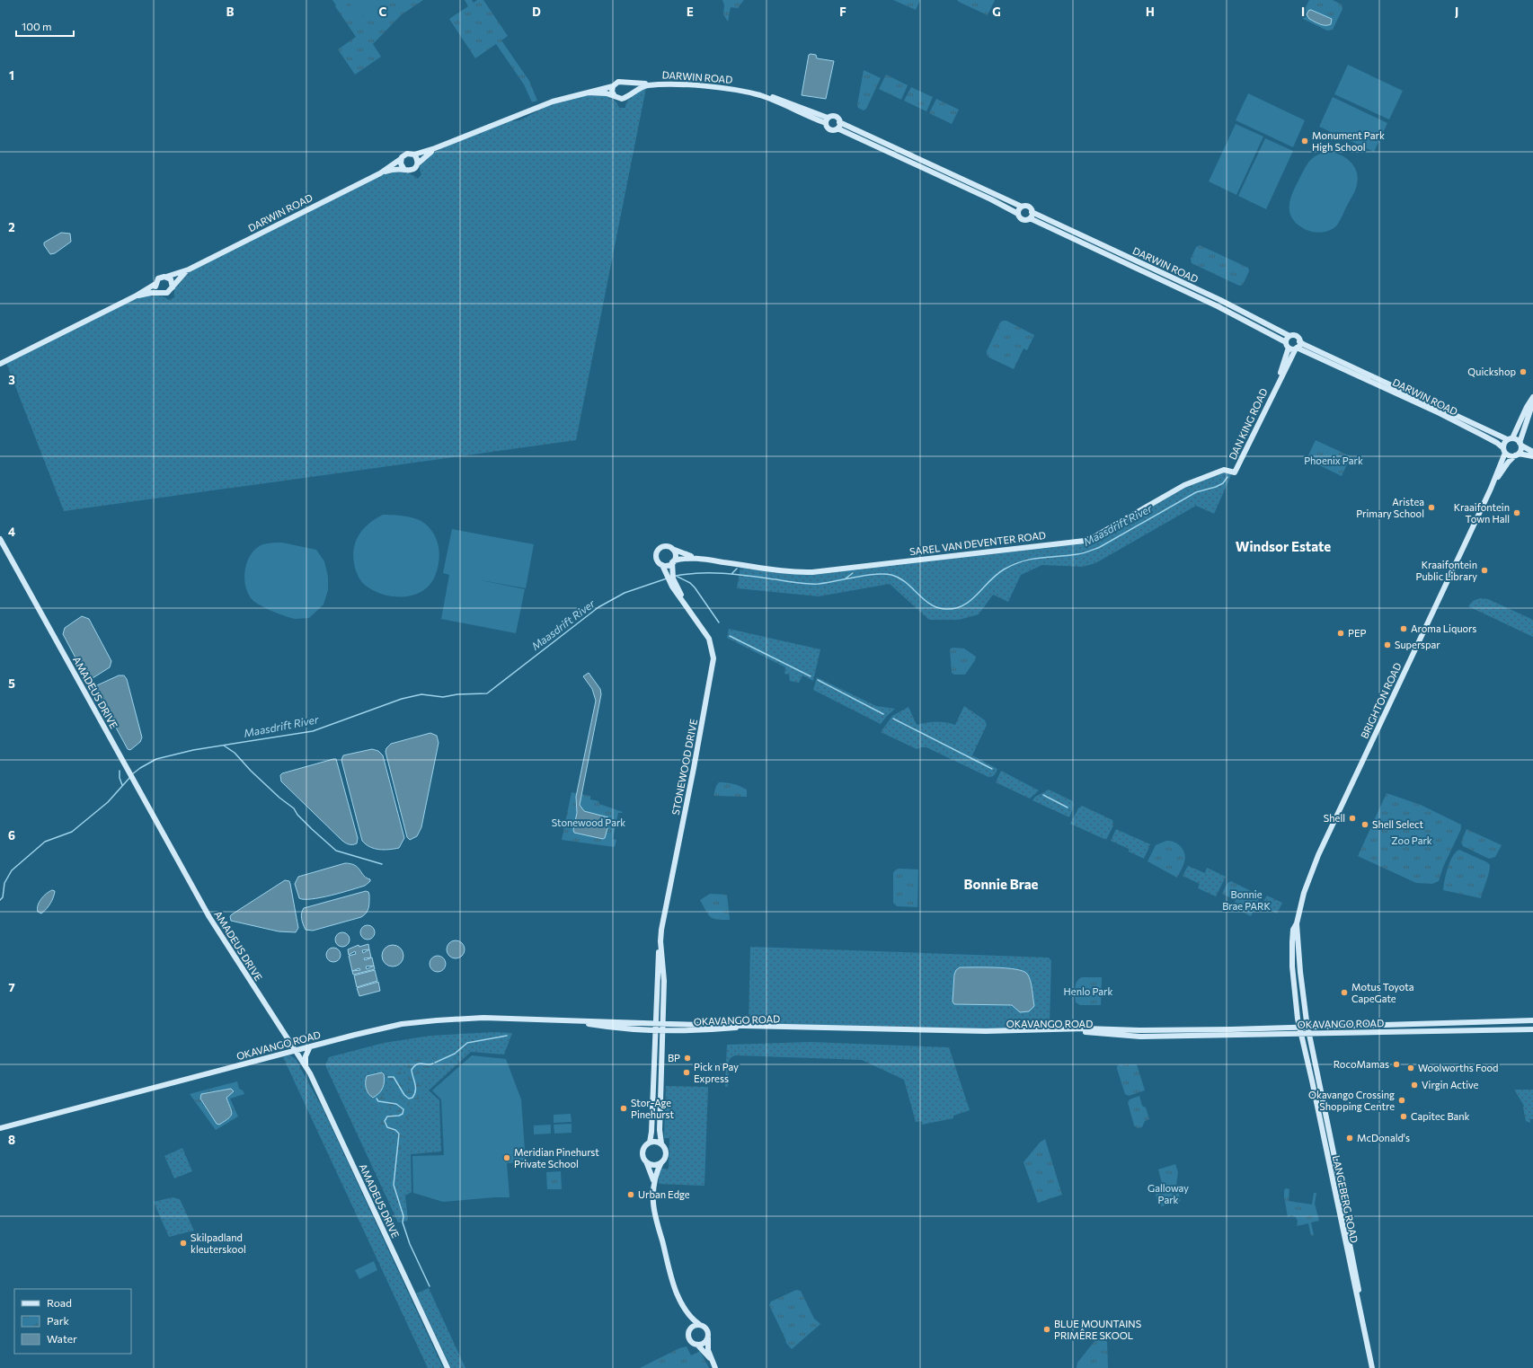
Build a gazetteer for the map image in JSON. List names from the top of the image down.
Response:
{
  "streets": {
    "street": [
      "DARWIN ROAD",
      "DAN KING ROAD",
      "SAREL VAN DEVENTER ROAD",
      "AMADEUS DRIVE",
      "BRIGHTON ROAD",
      "STONEWOOD DRIVE",
      "OKAVANGO ROAD",
      "LANGEBERG ROAD"
    ]
  },
  "crossings": [
    ["DARWIN ROAD", "DAN KING ROAD"],
    ["DARWIN ROAD", "BRIGHTON ROAD"],
    ["DAN KING ROAD", "SAREL VAN DEVENTER ROAD"],
    ["SAREL VAN DEVENTER ROAD", "STONEWOOD DRIVE"],
    ["AMADEUS DRIVE", "OKAVANGO ROAD"],
    ["BRIGHTON ROAD", "OKAVANGO ROAD"],
    ["BRIGHTON ROAD", "LANGEBERG ROAD"],
    ["STONEWOOD DRIVE", "OKAVANGO ROAD"],
    ["OKAVANGO ROAD", "LANGEBERG ROAD"]
  ],
  "districts": ["Windsor Estate", "Bonnie Brae"],
  "water": ["Maasdrift River"],
  "parks": [
    "Phoenix Park",
    "Stonewood Park",
    "Zoo Park",
    "Bonnie Brae PARK",
    "Henlo Park",
    "Galloway Park"
  ],
  "places": [
    "Monument Park High School",
    "Quickshop",
    "Aristea Primary School",
    "Kraaifontein Town Hall",
    "Kraaifontein Public Library",
    "Aroma Liquors",
    "PEP",
    "Superspar",
    "Shell",
    "Shell Select",
    "Motus Toyota CapeGate",
    "BP",
    "RocoMamas",
    "Woolworths Food",
    "Pick n Pay Express",
    "Virgin Active",
    "Okavango Crossing Shopping Centre",
    "Stor-Age Pinehurst",
    "Capitec Bank",
    "McDonald's",
    "Meridian Pinehurst Private School",
    "Urban Edge",
    "Skilpadland kleuterskool",
    "BLUE MOUNTAINS PRIMÊRE SKOOL"
  ],
  "legend": ["Road", "Park", "Water"],
  "scale_bar": "100 m",
  "grid": {
    "columns": [
      "B",
      "C",
      "D",
      "E",
      "F",
      "G",
      "H",
      "I",
      "J"
    ],
    "rows": [
      "1",
      "2",
      "3",
      "4",
      "5",
      "6",
      "7",
      "8"
    ]
  }
}
